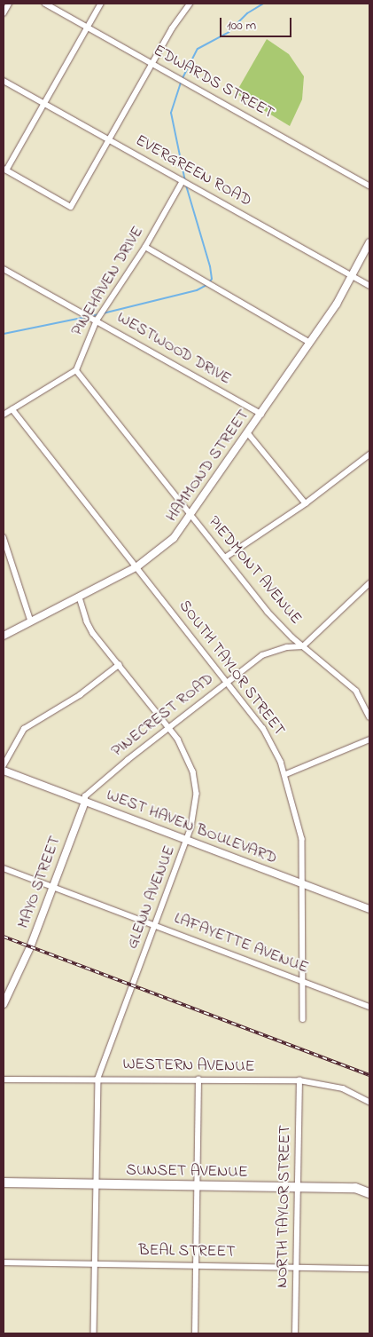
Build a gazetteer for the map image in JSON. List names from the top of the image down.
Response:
{
  "streets": {
    "main road": ["SUNSET AVENUE"],
    "street": [
      "EDWARDS STREET",
      "EVERGREEN ROAD",
      "PINEHAVEN DRIVE",
      "WESTWOOD DRIVE",
      "HAMMOND STREET",
      "PIEDMONT AVENUE",
      "SOUTH TAYLOR STREET",
      "PINECREST ROAD",
      "WEST HAVEN BOULEVARD",
      "MAYO STREET",
      "GLENN AVENUE",
      "LAFAYETTE AVENUE",
      "WESTERN AVENUE",
      "NORTH TAYLOR STREET",
      "BEAL STREET"
    ]
  },
  "crossings": [
    ["EVERGREEN ROAD", "PINEHAVEN DRIVE"],
    ["EVERGREEN ROAD", "HAMMOND STREET"],
    ["PINEHAVEN DRIVE", "WESTWOOD DRIVE"],
    ["PINEHAVEN DRIVE", "PIEDMONT AVENUE"],
    ["WESTWOOD DRIVE", "HAMMOND STREET"],
    ["HAMMOND STREET", "PIEDMONT AVENUE"],
    ["HAMMOND STREET", "SOUTH TAYLOR STREET"],
    ["HAMMOND STREET", "GLENN AVENUE"],
    ["PIEDMONT AVENUE", "PINECREST ROAD"],
    ["SOUTH TAYLOR STREET", "PINECREST ROAD"],
    ["SOUTH TAYLOR STREET", "WEST HAVEN BOULEVARD"],
    ["SOUTH TAYLOR STREET", "LAFAYETTE AVENUE"],
    ["PINECREST ROAD", "WEST HAVEN BOULEVARD"],
    ["PINECREST ROAD", "MAYO STREET"],
    ["PINECREST ROAD", "GLENN AVENUE"],
    ["WEST HAVEN BOULEVARD", "MAYO STREET"],
    ["WEST HAVEN BOULEVARD", "GLENN AVENUE"],
    ["MAYO STREET", "LAFAYETTE AVENUE"],
    ["GLENN AVENUE", "LAFAYETTE AVENUE"],
    ["GLENN AVENUE", "WESTERN AVENUE"],
    ["GLENN AVENUE", "SUNSET AVENUE"],
    ["GLENN AVENUE", "BEAL STREET"],
    ["WESTERN AVENUE", "NORTH TAYLOR STREET"],
    ["SUNSET AVENUE", "NORTH TAYLOR STREET"],
    ["NORTH TAYLOR STREET", "BEAL STREET"]
  ],
  "scale_bar": "100 m"
}
